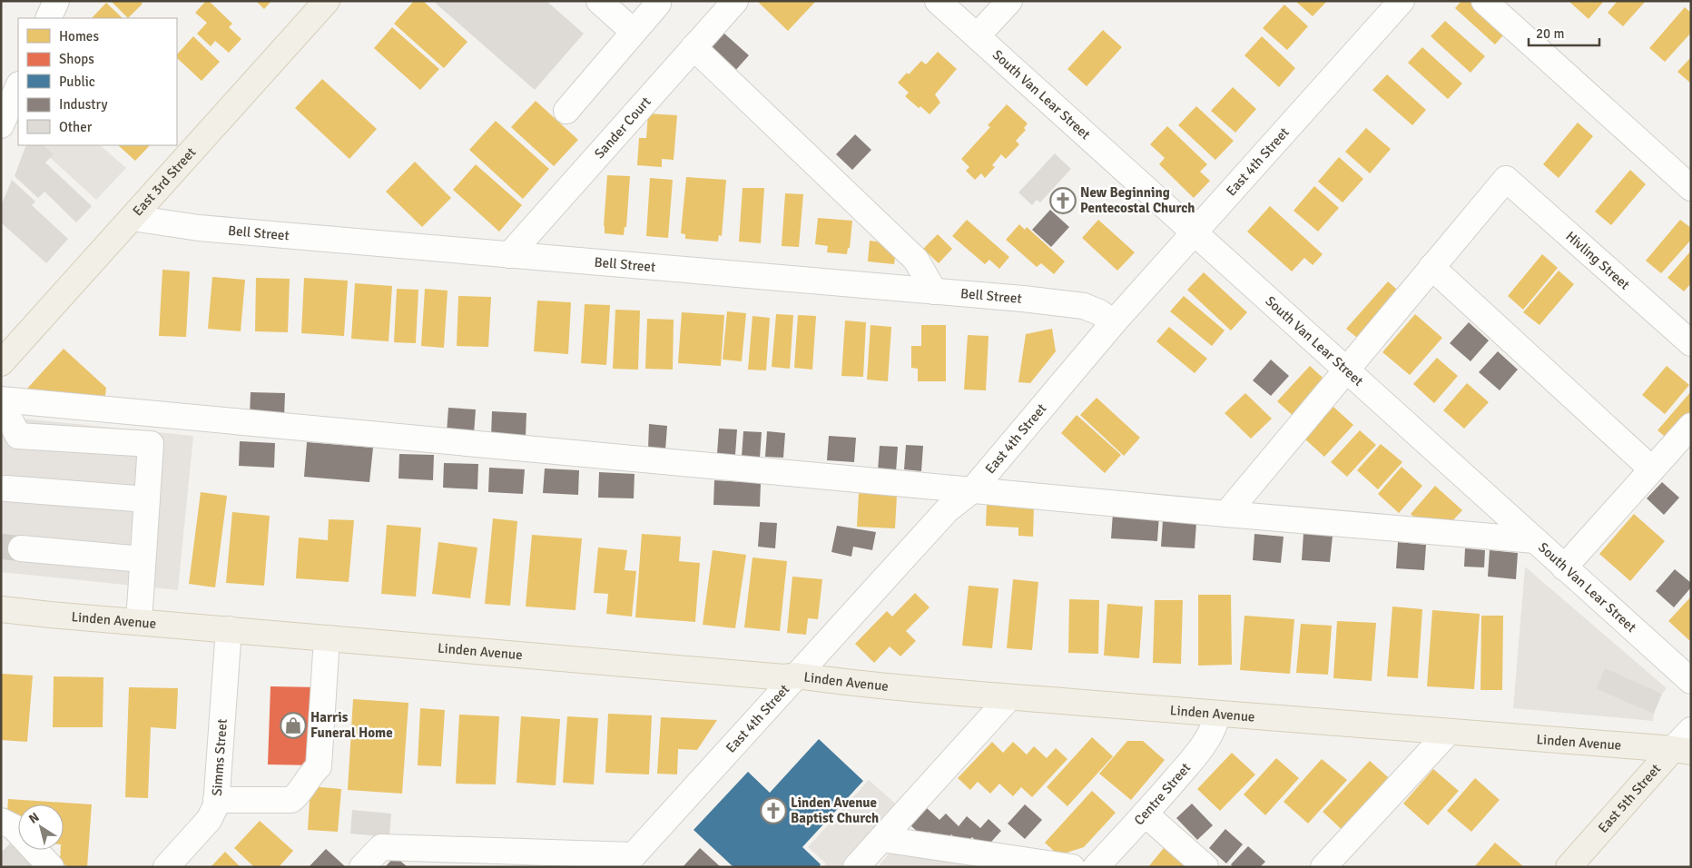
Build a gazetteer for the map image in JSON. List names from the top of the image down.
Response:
{
  "streets": {
    "main road": ["East 3rd Street", "Linden Avenue", "East 5th Street"],
    "street": [
      "South Van Lear Street",
      "Sander Court",
      "East 4th Street",
      "Bell Street",
      "Hivling Street",
      "Simms Street",
      "Centre Street"
    ]
  },
  "crossings": [
    ["South Van Lear Street", "East 4th Street"],
    ["Sander Court", "Bell Street"],
    ["East 4th Street", "Bell Street"],
    ["East 4th Street", "Linden Avenue"],
    ["East 3rd Street", "Bell Street"],
    ["Linden Avenue", "Simms Street"],
    ["Linden Avenue", "Centre Street"],
    ["Linden Avenue", "East 5th Street"]
  ],
  "places": {
    "church": ["New Beginning Pentecostal Church", "Linden Avenue Baptist Church"],
    "shop": ["Harris Funeral Home"]
  },
  "legend": [
    "Homes",
    "Shops",
    "Public",
    "Industry",
    "Other"
  ],
  "scale_bar": "20 m",
  "north": "top left"
}
